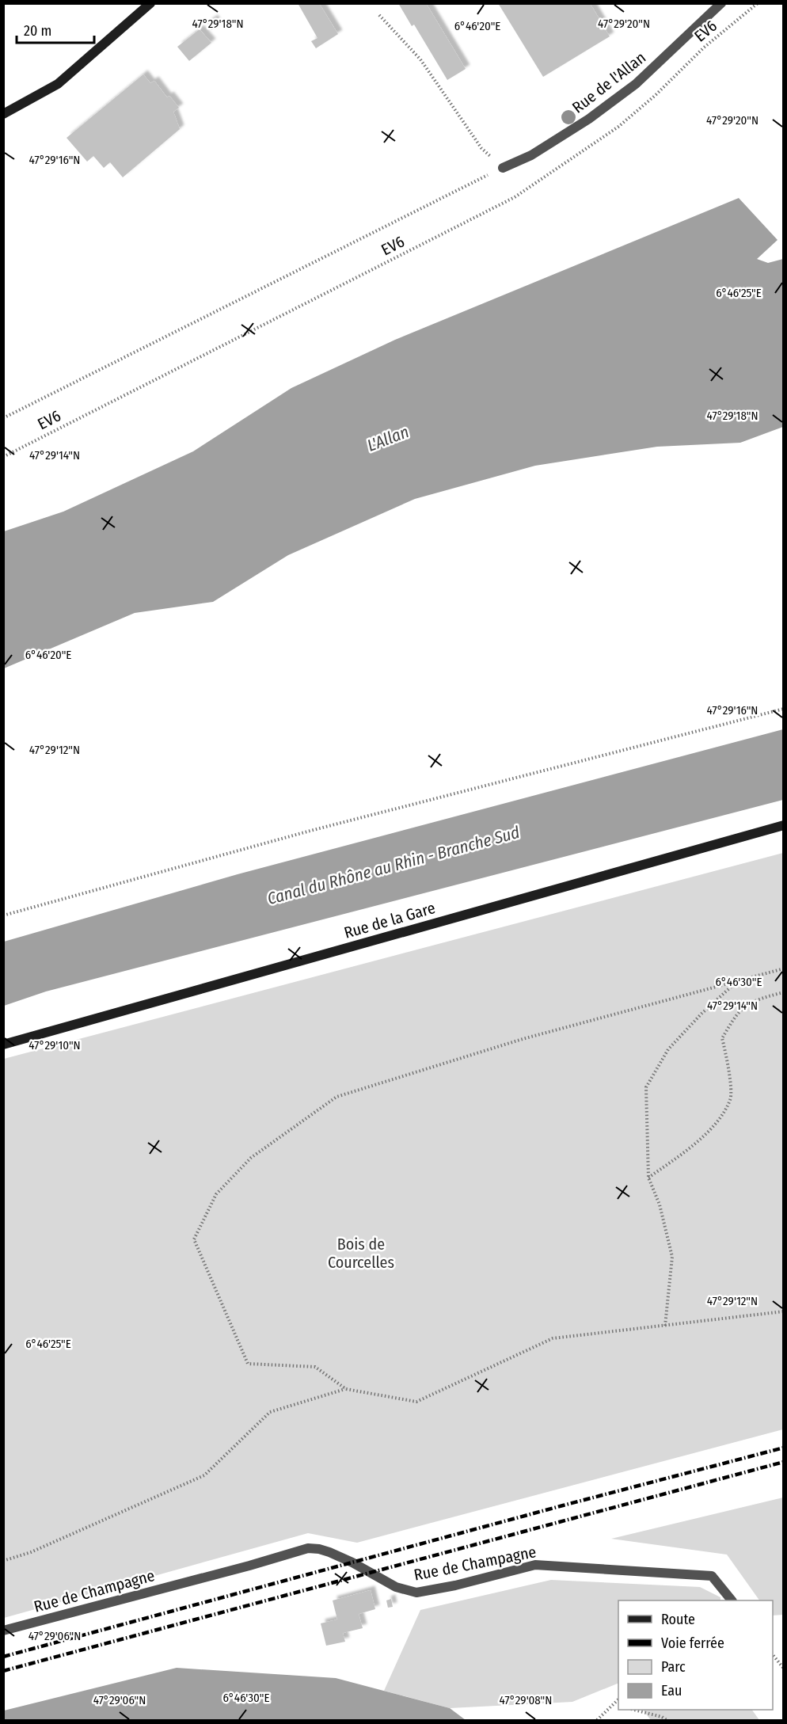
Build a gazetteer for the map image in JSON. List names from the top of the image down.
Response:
{
  "streets": {
    "main road": ["Rue de la Gare"],
    "street": ["Rue de l'Allan", "Rue de Champagne"],
    "path": ["EV6"]
  },
  "water": ["L'Allan", "Canal du Rhône au Rhin - Branche Sud"],
  "parks": ["Bois de Courcelles"],
  "legend": [
    "Route",
    "Voie ferrée",
    "Parc",
    "Eau"
  ],
  "scale_bar": "20 m",
  "coordinates": [
    "47°29'18\"N",
    "47°29'20\"N",
    "6°46'20\"E",
    "47°29'16\"N",
    "6°46'25\"E",
    "47°29'14\"N",
    "47°29'12\"N",
    "6°46'30\"E",
    "47°29'10\"N",
    "47°29'06\"N",
    "47°29'08\"N"
  ]
}
